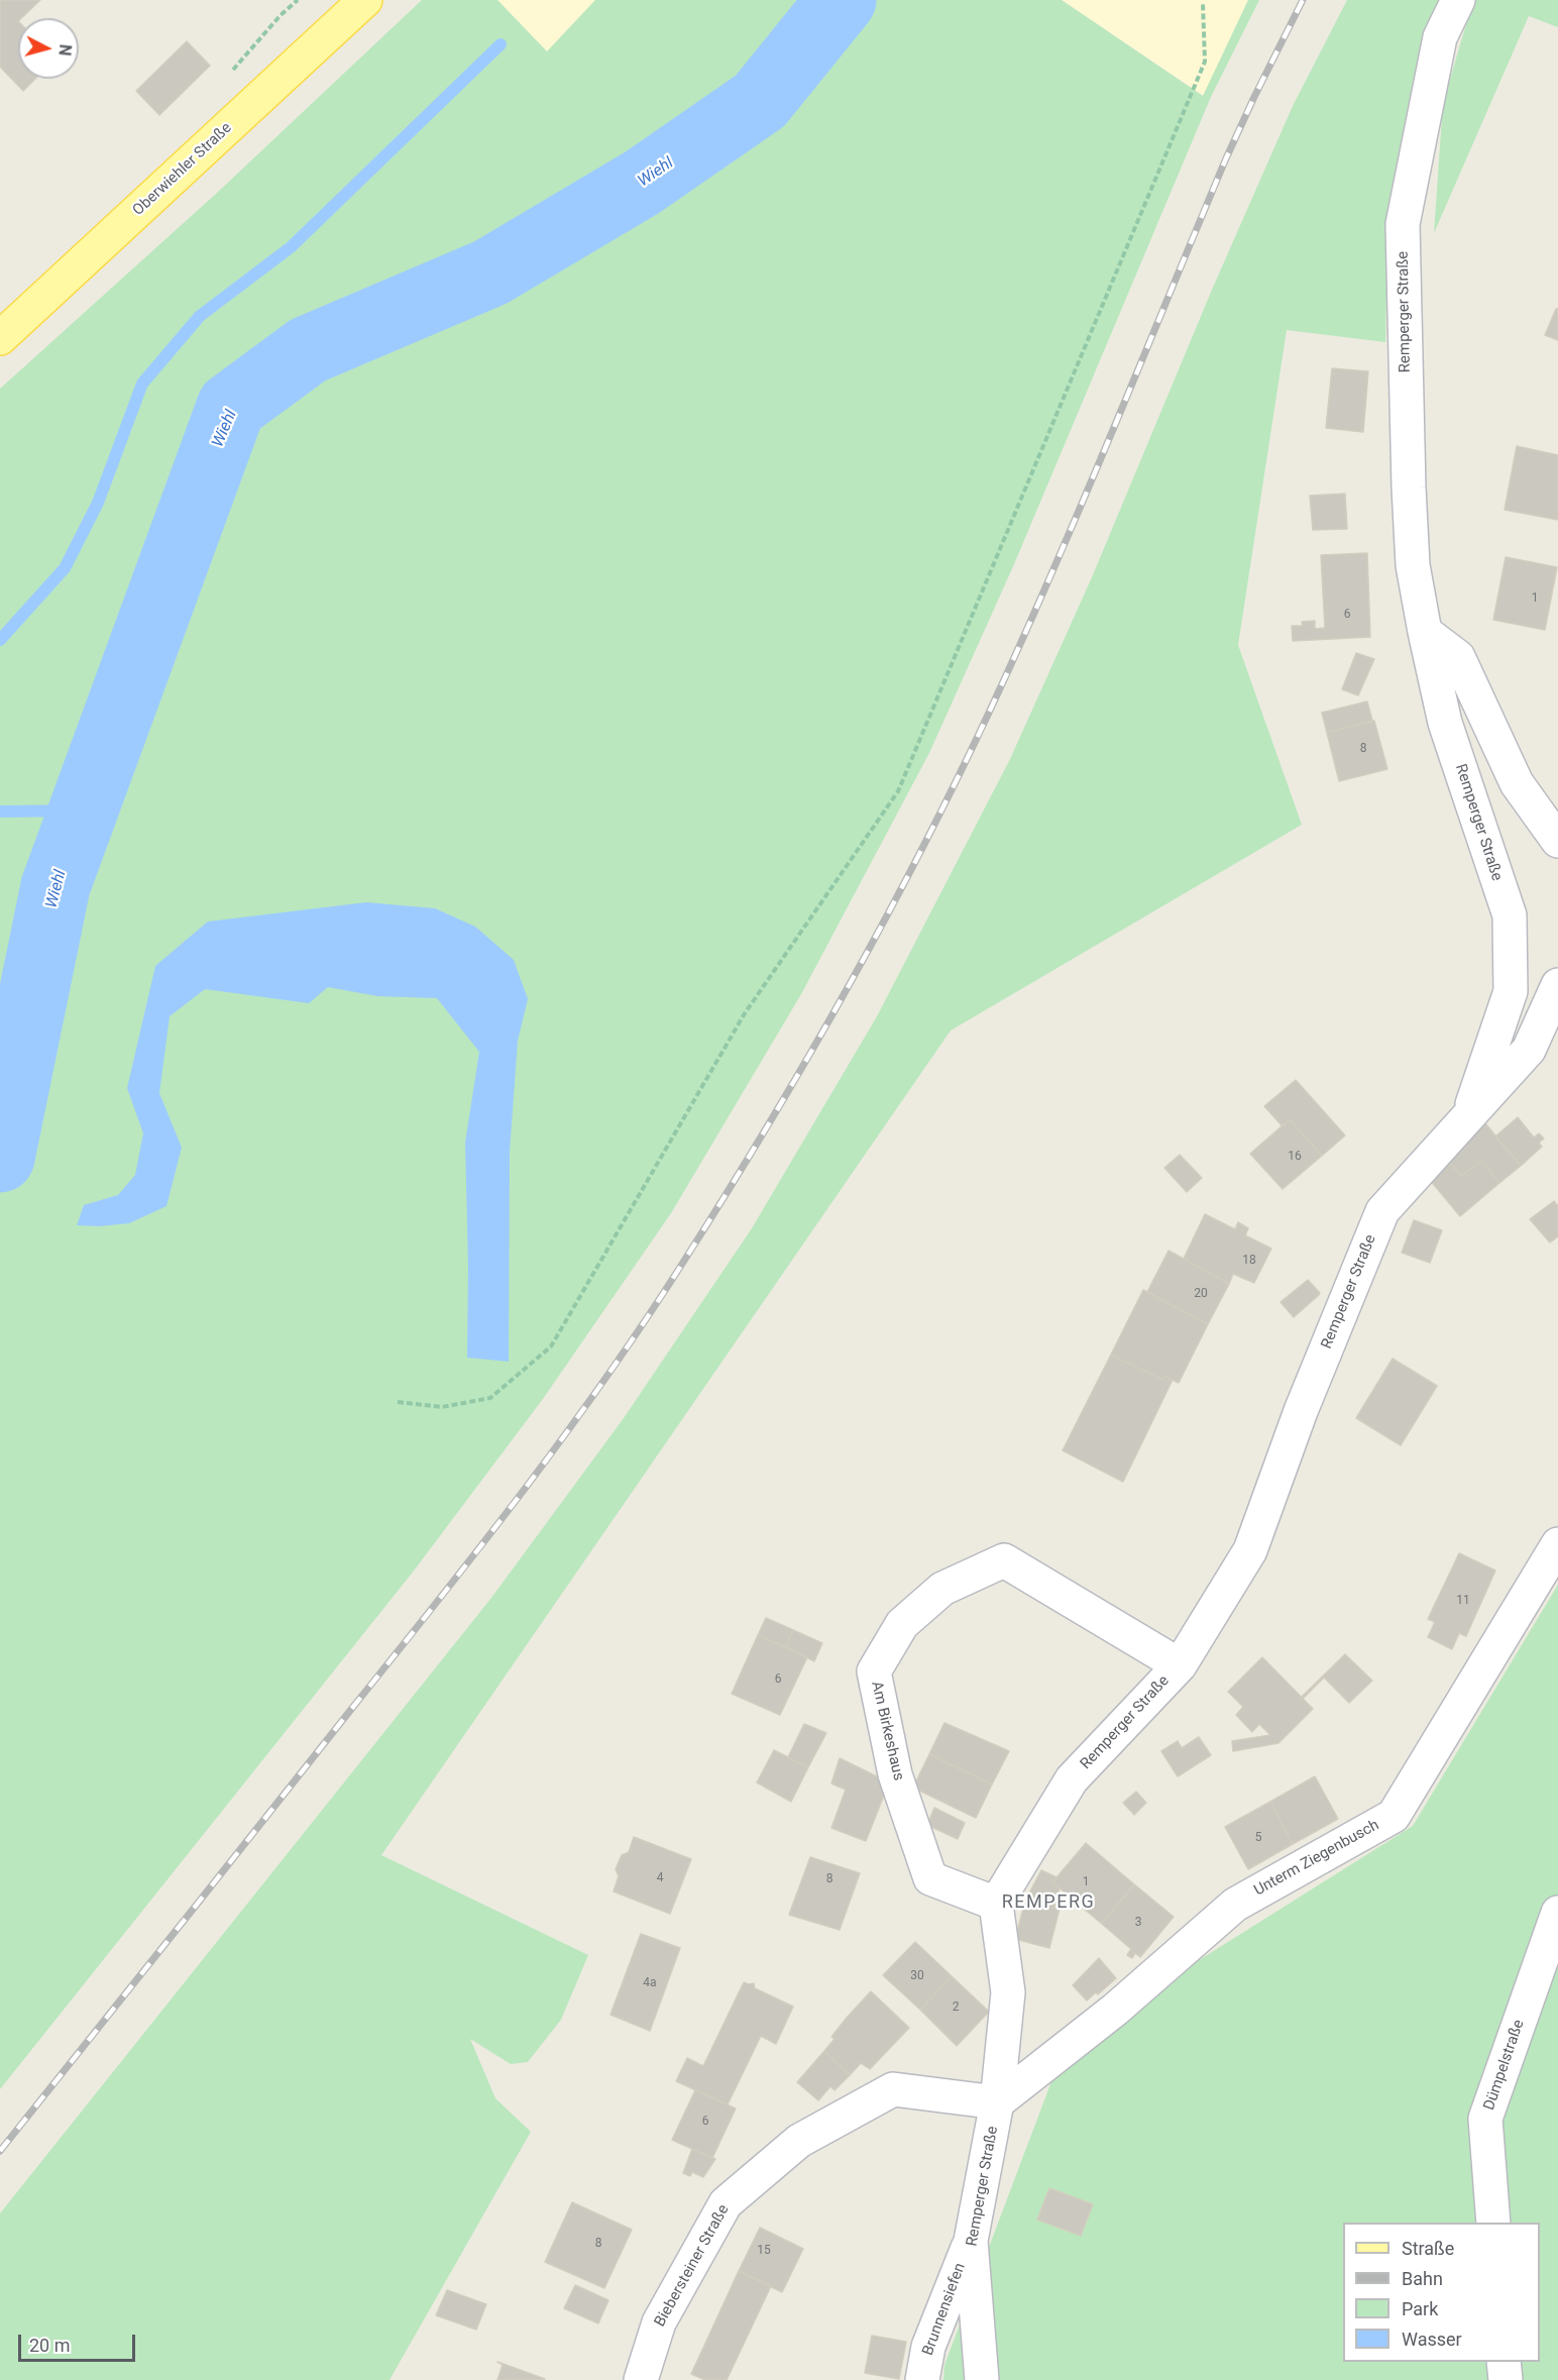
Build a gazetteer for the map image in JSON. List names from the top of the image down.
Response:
{
  "streets": {
    "main road": ["Oberwiehler Straße"],
    "street": [
      "Remperger Straße",
      "Am Birkeshaus",
      "Unterm Ziegenbusch",
      "Dümpelstraße",
      "Biebersteiner Straße",
      "Brunnensiefen"
    ]
  },
  "crossings": [
    ["Remperger Straße", "Am Birkeshaus"],
    ["Remperger Straße", "Unterm Ziegenbusch"],
    ["Remperger Straße", "Biebersteiner Straße"],
    ["Remperger Straße", "Brunnensiefen"],
    ["Unterm Ziegenbusch", "Biebersteiner Straße"]
  ],
  "districts": ["REMPERG"],
  "water": ["Wiehl"],
  "house_numbers": [
    "1",
    "6",
    "8",
    "16",
    "18",
    "20",
    "11",
    "6",
    "5",
    "4",
    "8",
    "1",
    "3",
    "30",
    "4a",
    "2",
    "6",
    "8",
    "15"
  ],
  "legend": [
    "Straße",
    "Bahn",
    "Park",
    "Wasser"
  ],
  "scale_bar": "20 m",
  "north": "right"
}
